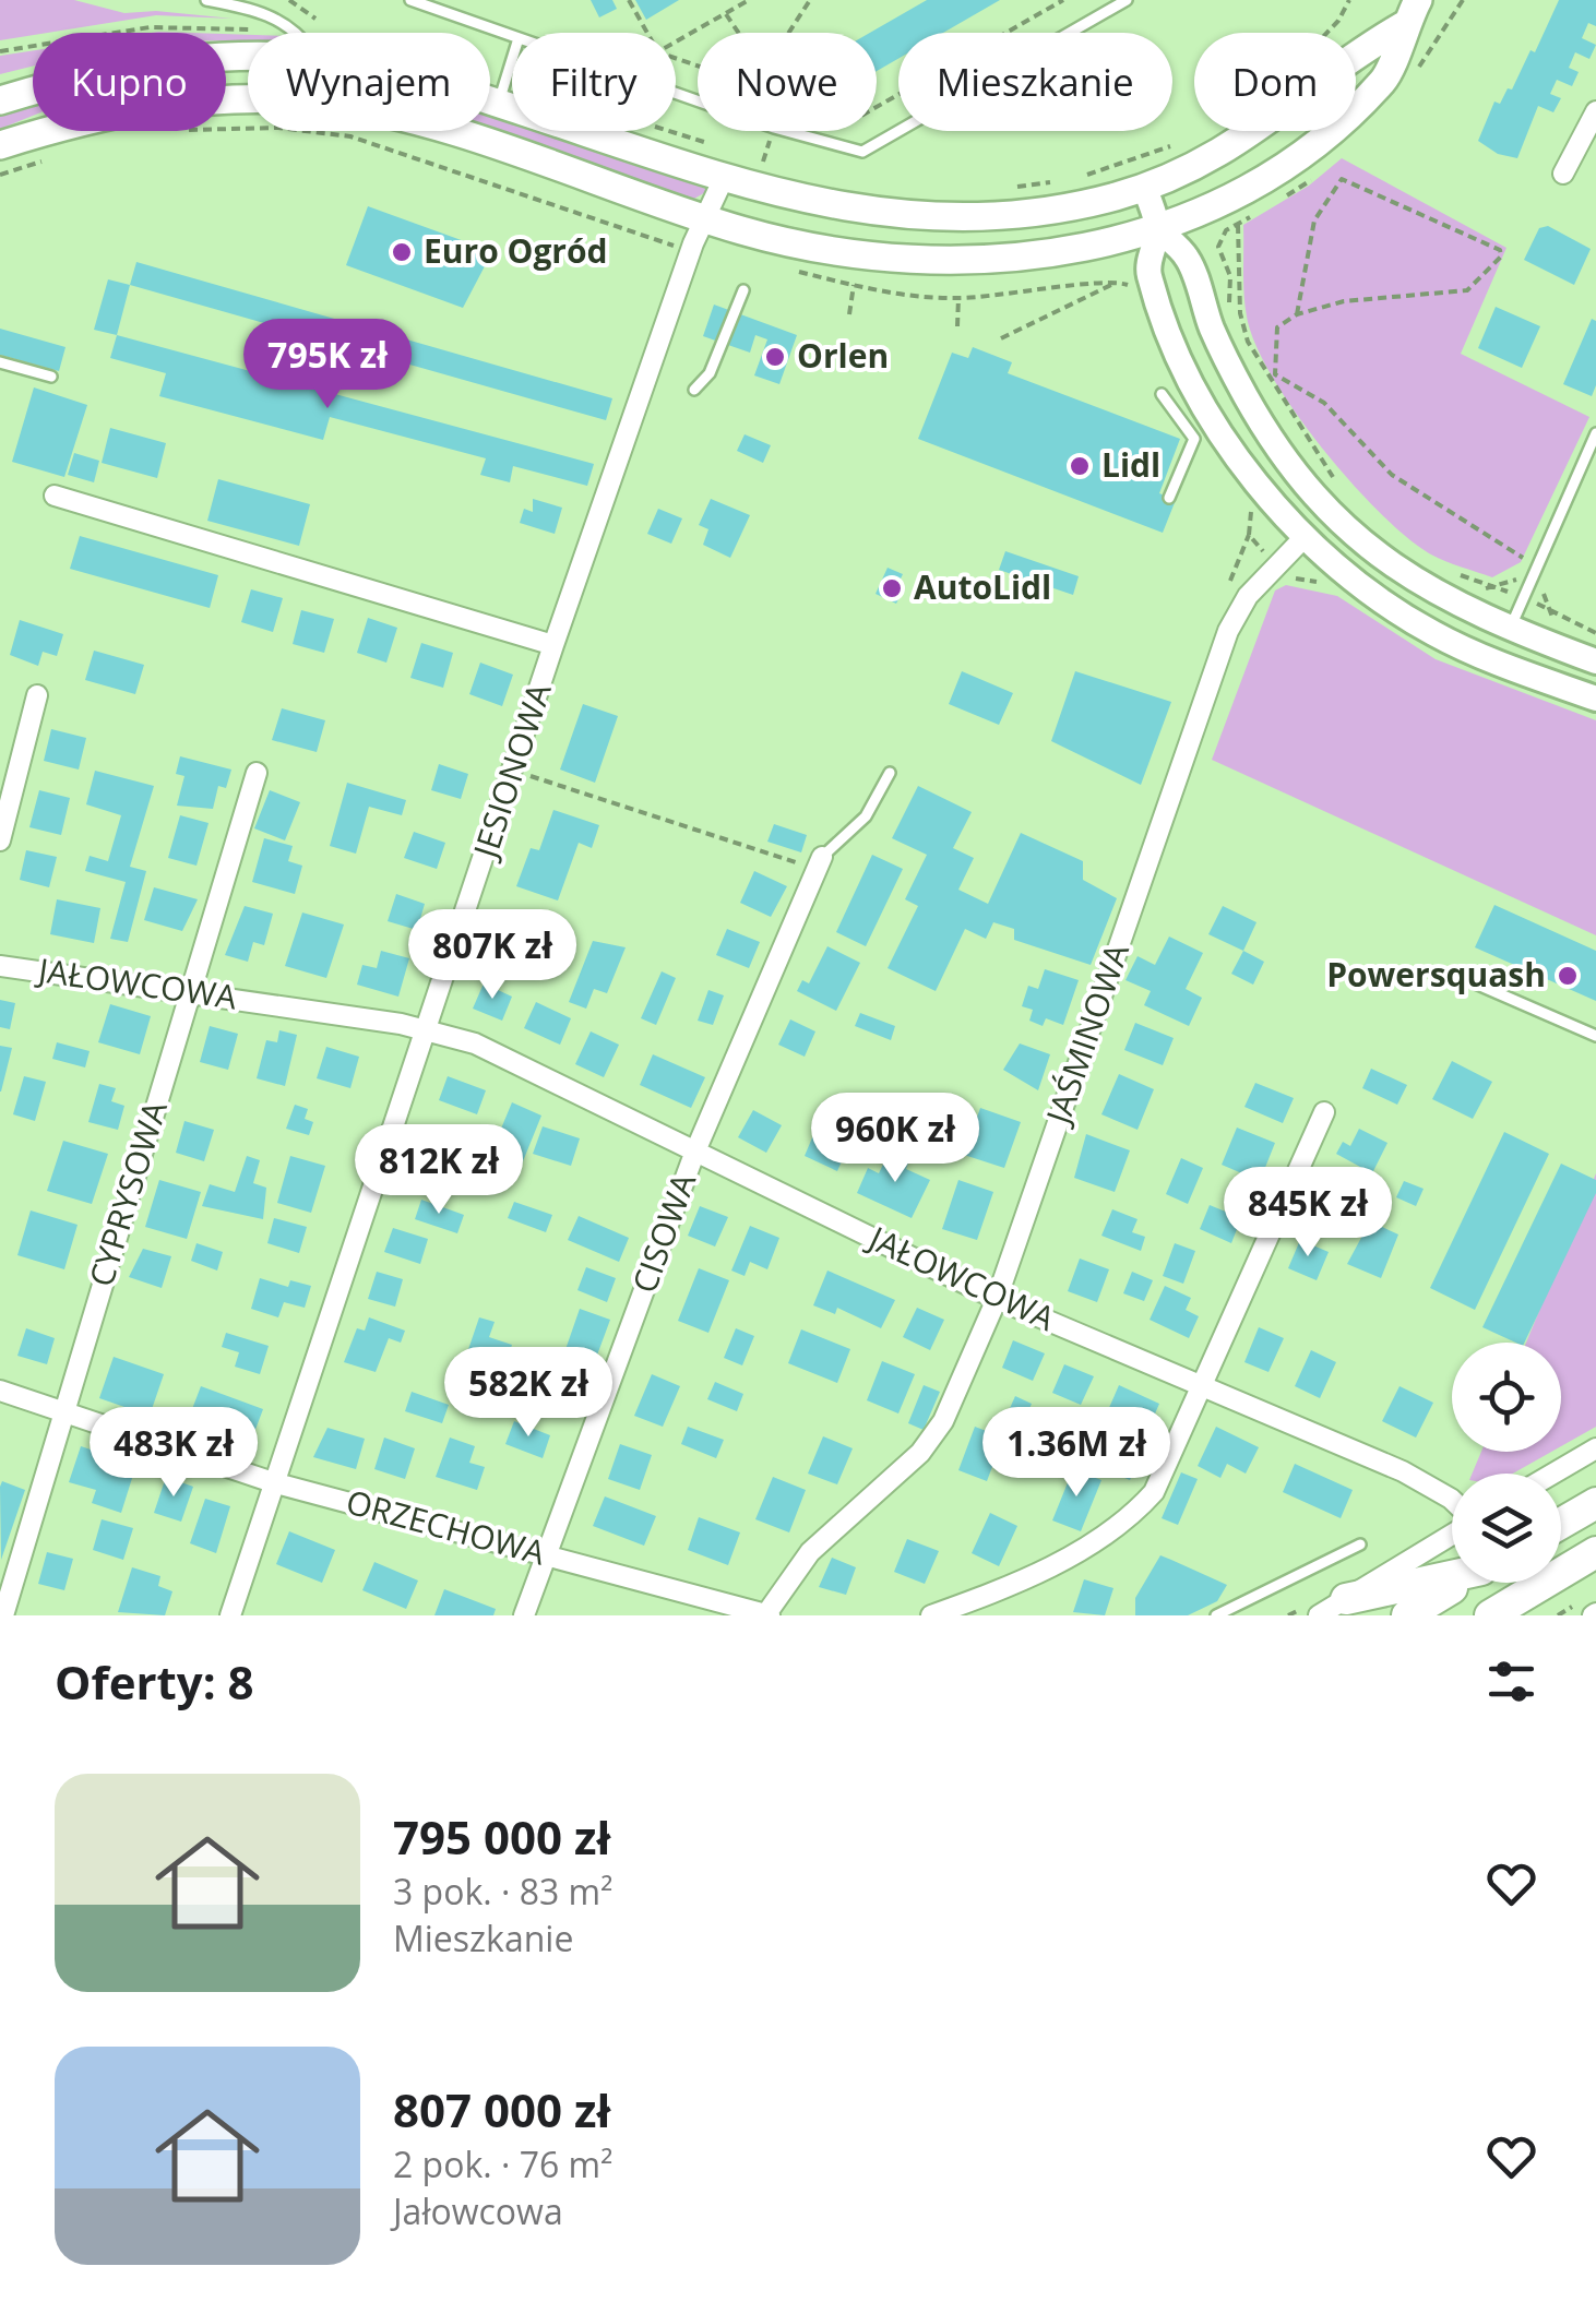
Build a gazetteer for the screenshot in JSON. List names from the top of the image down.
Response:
{
  "streets": {
    "street": [
      "JESIONOWA",
      "JAŁOWCOWA",
      "JAŚMINOWA",
      "CYPRYSOWA",
      "CISOWA",
      "ORZECHOWA"
    ]
  },
  "crossings": [
    ["JESIONOWA", "JAŁOWCOWA"],
    ["JESIONOWA", "ORZECHOWA"],
    ["JAŁOWCOWA", "JAŚMINOWA"],
    ["JAŁOWCOWA", "CYPRYSOWA"],
    ["JAŁOWCOWA", "CISOWA"],
    ["JAŚMINOWA", "ORZECHOWA"],
    ["CYPRYSOWA", "ORZECHOWA"],
    ["CISOWA", "ORZECHOWA"]
  ],
  "places": [
    "Euro Ogród",
    "Orlen",
    "Lidl",
    "AutoLidl",
    "Powersquash"
  ],
  "page": {
    "chip": [
      "Kupno",
      "Wynajem",
      "Filtry",
      "Nowe",
      "Mieszkanie",
      "Dom"
    ],
    "price": [
      "795K zł",
      "807K zł",
      "960K zł",
      "812K zł",
      "845K zł",
      "582K zł",
      "483K zł",
      "1.36M zł"
    ],
    "heading": "Oferty: 8",
    "list": [
      {
        "name": "795 000 zł",
        "note": "3 pok. · 83 m² · Mieszkanie"
      },
      {
        "name": "807 000 zł",
        "note": "2 pok. · 76 m² · Jałowcowa"
      }
    ]
  }
}
